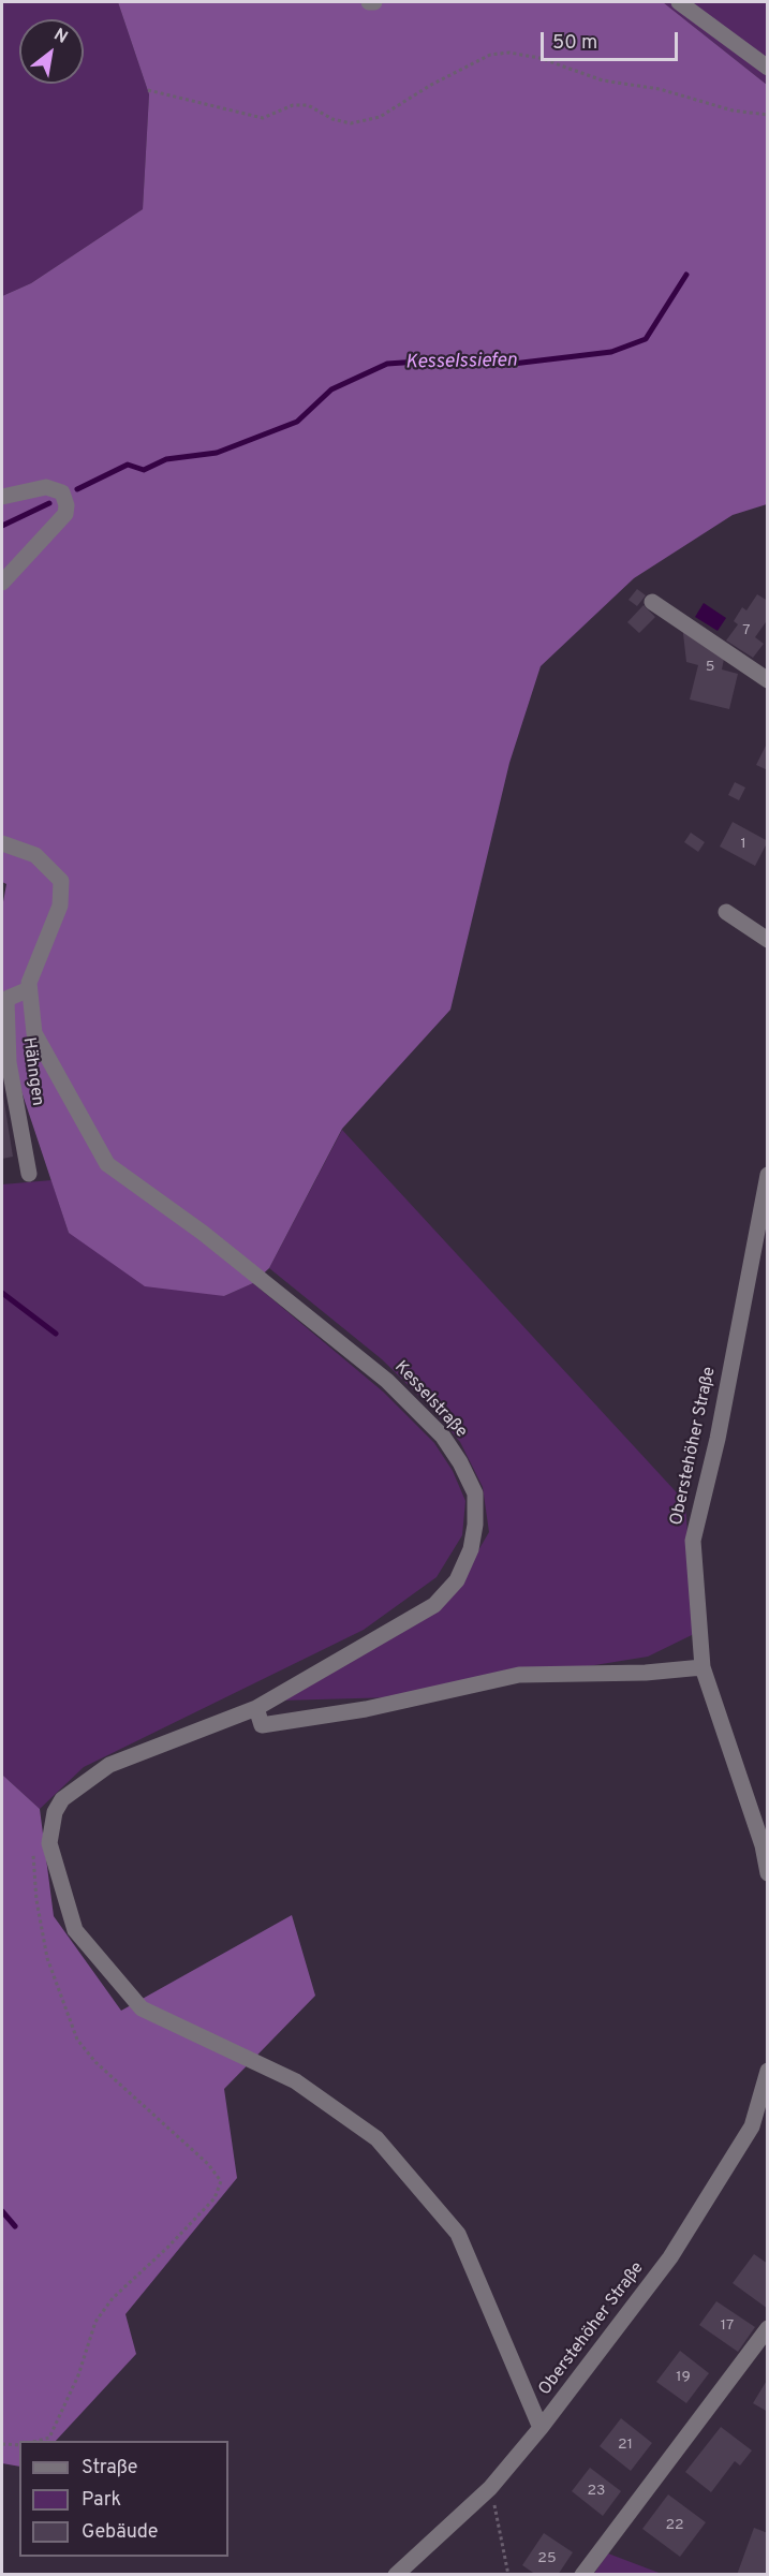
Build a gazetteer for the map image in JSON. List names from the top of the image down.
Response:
{
  "streets": {
    "street": ["Hähngen", "Kesselstraße", "Oberstehöher Straße"]
  },
  "crossings": [
    ["Hähngen", "Kesselstraße"],
    ["Kesselstraße", "Oberstehöher Straße"]
  ],
  "water": ["Kesselssiefen"],
  "house_numbers": [
    "7",
    "5",
    "1",
    "17",
    "19",
    "21",
    "23",
    "22",
    "25"
  ],
  "legend": ["Straße", "Park", "Gebäude"],
  "scale_bar": "50 m",
  "north": "top right"
}
